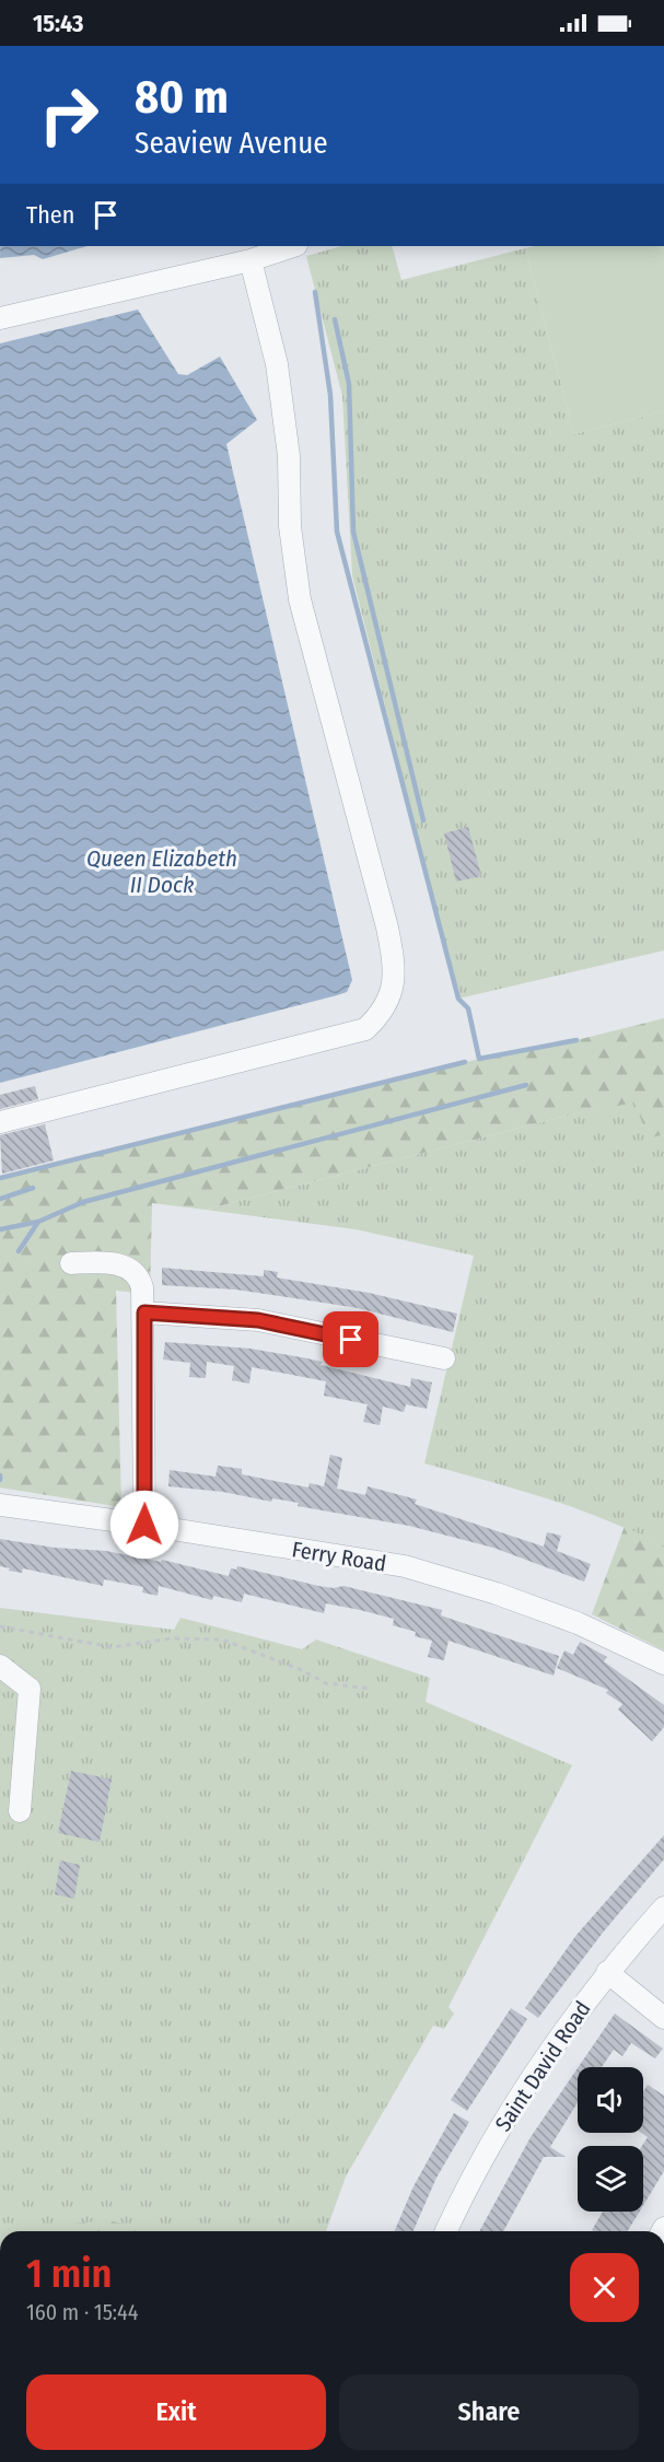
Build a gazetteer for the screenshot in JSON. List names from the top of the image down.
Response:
{
  "streets": {
    "street": ["Ferry Road", "Saint David Road"]
  },
  "water": ["Queen Elizabeth II Dock"],
  "page": {
    "status": "15:43",
    "turn": ["80 m", "Seaview Avenue"],
    "then": "Then",
    "heading": ["1 min", "160 m · 15:44"],
    "buttons": ["Exit", "Share"]
  }
}
